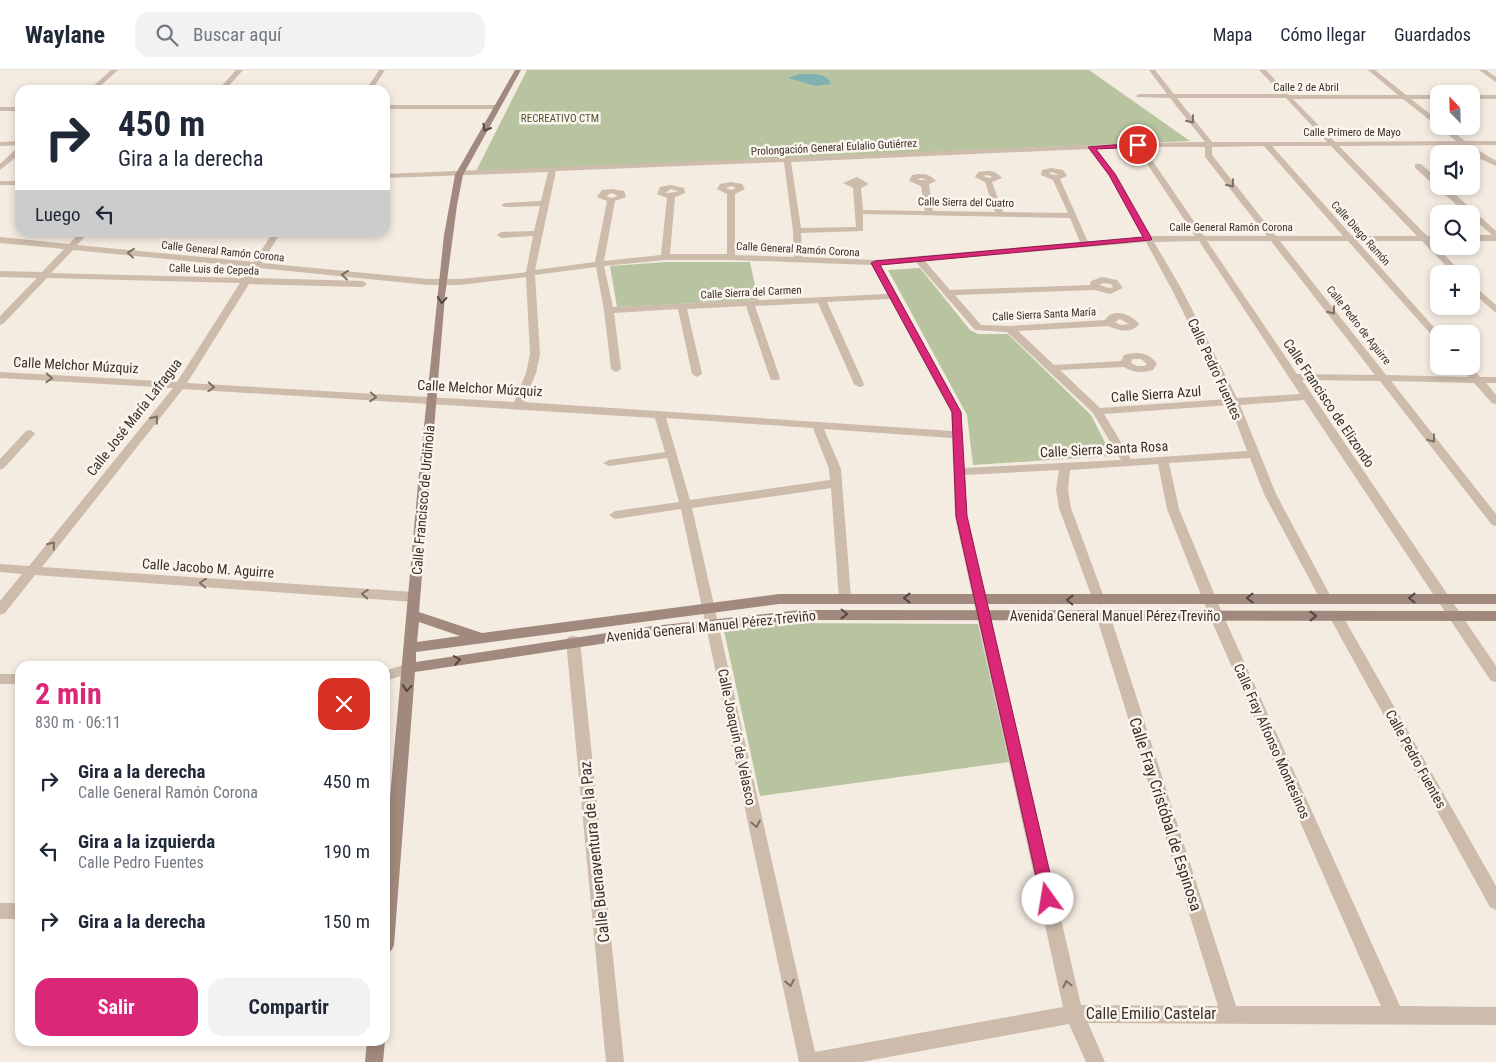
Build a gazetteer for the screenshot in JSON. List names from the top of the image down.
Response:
{
  "streets": {
    "main road": ["Calle Francisco de Urdiñola", "Avenida General Manuel Pérez Treviño"],
    "street": [
      "Calle 2 de Abril",
      "Calle Primero de Mayo",
      "Prolongación General Eulalio Gutiérrez",
      "Calle Sierra del Cuatro",
      "Calle General Ramón Corona",
      "Calle Diego Ramón",
      "Calle Luis de Cepeda",
      "Calle Sierra del Carmen",
      "Calle Sierra Santa María",
      "Calle Pedro de Aguirre",
      "Calle Melchor Múzquiz",
      "Calle Pedro Fuentes",
      "Calle Sierra Azul",
      "Calle Francisco de Elizondo",
      "Calle José María Lafragua",
      "Calle Sierra Santa Rosa",
      "Calle Jacobo M. Aguirre",
      "Calle Joaquín de Velasco",
      "Calle Fray Alfonso Montesinos",
      "Calle Fray Cristóbal de Espinosa",
      "Calle Buenaventura de la Paz",
      "Calle Emilio Castelar"
    ]
  },
  "crossings": [
    ["Calle Primero de Mayo", "Prolongación General Eulalio Gutiérrez"],
    ["Calle Primero de Mayo", "Calle Diego Ramón"],
    ["Calle Primero de Mayo", "Calle Pedro de Aguirre"],
    ["Prolongación General Eulalio Gutiérrez", "Calle Pedro de Aguirre"],
    ["Prolongación General Eulalio Gutiérrez", "Calle Pedro Fuentes"],
    ["Prolongación General Eulalio Gutiérrez", "Calle Francisco de Elizondo"],
    ["Prolongación General Eulalio Gutiérrez", "Calle Francisco de Urdiñola"],
    ["Calle General Ramón Corona", "Calle Diego Ramón"],
    ["Calle General Ramón Corona", "Calle Luis de Cepeda"],
    ["Calle General Ramón Corona", "Calle Pedro de Aguirre"],
    ["Calle General Ramón Corona", "Calle Pedro Fuentes"],
    ["Calle General Ramón Corona", "Calle Francisco de Elizondo"],
    ["Calle General Ramón Corona", "Calle José María Lafragua"],
    ["Calle General Ramón Corona", "Calle Francisco de Urdiñola"],
    ["Calle Luis de Cepeda", "Calle José María Lafragua"],
    ["Calle Melchor Múzquiz", "Calle José María Lafragua"],
    ["Calle Melchor Múzquiz", "Calle Francisco de Urdiñola"],
    ["Calle Melchor Múzquiz", "Calle Joaquín de Velasco"],
    ["Calle Pedro Fuentes", "Calle Sierra Azul"],
    ["Calle Pedro Fuentes", "Calle Sierra Santa Rosa"],
    ["Calle Pedro Fuentes", "Avenida General Manuel Pérez Treviño"],
    ["Calle Sierra Azul", "Calle Francisco de Elizondo"],
    ["Calle Francisco de Elizondo", "Avenida General Manuel Pérez Treviño"],
    ["Calle José María Lafragua", "Calle Jacobo M. Aguirre"],
    ["Calle Sierra Santa Rosa", "Calle Fray Alfonso Montesinos"],
    ["Calle Francisco de Urdiñola", "Calle Jacobo M. Aguirre"],
    ["Calle Francisco de Urdiñola", "Avenida General Manuel Pérez Treviño"],
    ["Avenida General Manuel Pérez Treviño", "Calle Joaquín de Velasco"],
    ["Avenida General Manuel Pérez Treviño", "Calle Fray Alfonso Montesinos"],
    ["Avenida General Manuel Pérez Treviño", "Calle Fray Cristóbal de Espinosa"],
    ["Avenida General Manuel Pérez Treviño", "Calle Buenaventura de la Paz"],
    ["Calle Joaquín de Velasco", "Calle Emilio Castelar"],
    ["Calle Fray Alfonso Montesinos", "Calle Emilio Castelar"],
    ["Calle Fray Cristóbal de Espinosa", "Calle Emilio Castelar"]
  ],
  "one_way": [
    "Calle Melchor Múzquiz",
    "Calle José María Lafragua",
    "Calle Francisco de Urdiñola",
    "Calle Jacobo M. Aguirre",
    "Calle Joaquín de Velasco"
  ],
  "parks": ["RECREATIVO CTM"],
  "north": "top left",
  "page": {
    "header": "Waylane",
    "search": "Buscar aquí",
    "nav": ["Mapa", "Cómo llegar", "Guardados"],
    "map_buttons": ["+", "−"],
    "turn": ["450 m", "Gira a la derecha"],
    "then": "Luego",
    "heading": ["2 min", "830 m · 06:11"],
    "list": [
      {
        "name": "Gira a la derecha",
        "note": "Calle General Ramón Corona",
        "value": "450 m"
      },
      {
        "name": "Gira a la izquierda",
        "note": "Calle Pedro Fuentes",
        "value": "190 m"
      },
      {
        "name": "Gira a la derecha",
        "value": "150 m"
      }
    ],
    "buttons": ["Salir", "Compartir"]
  }
}
